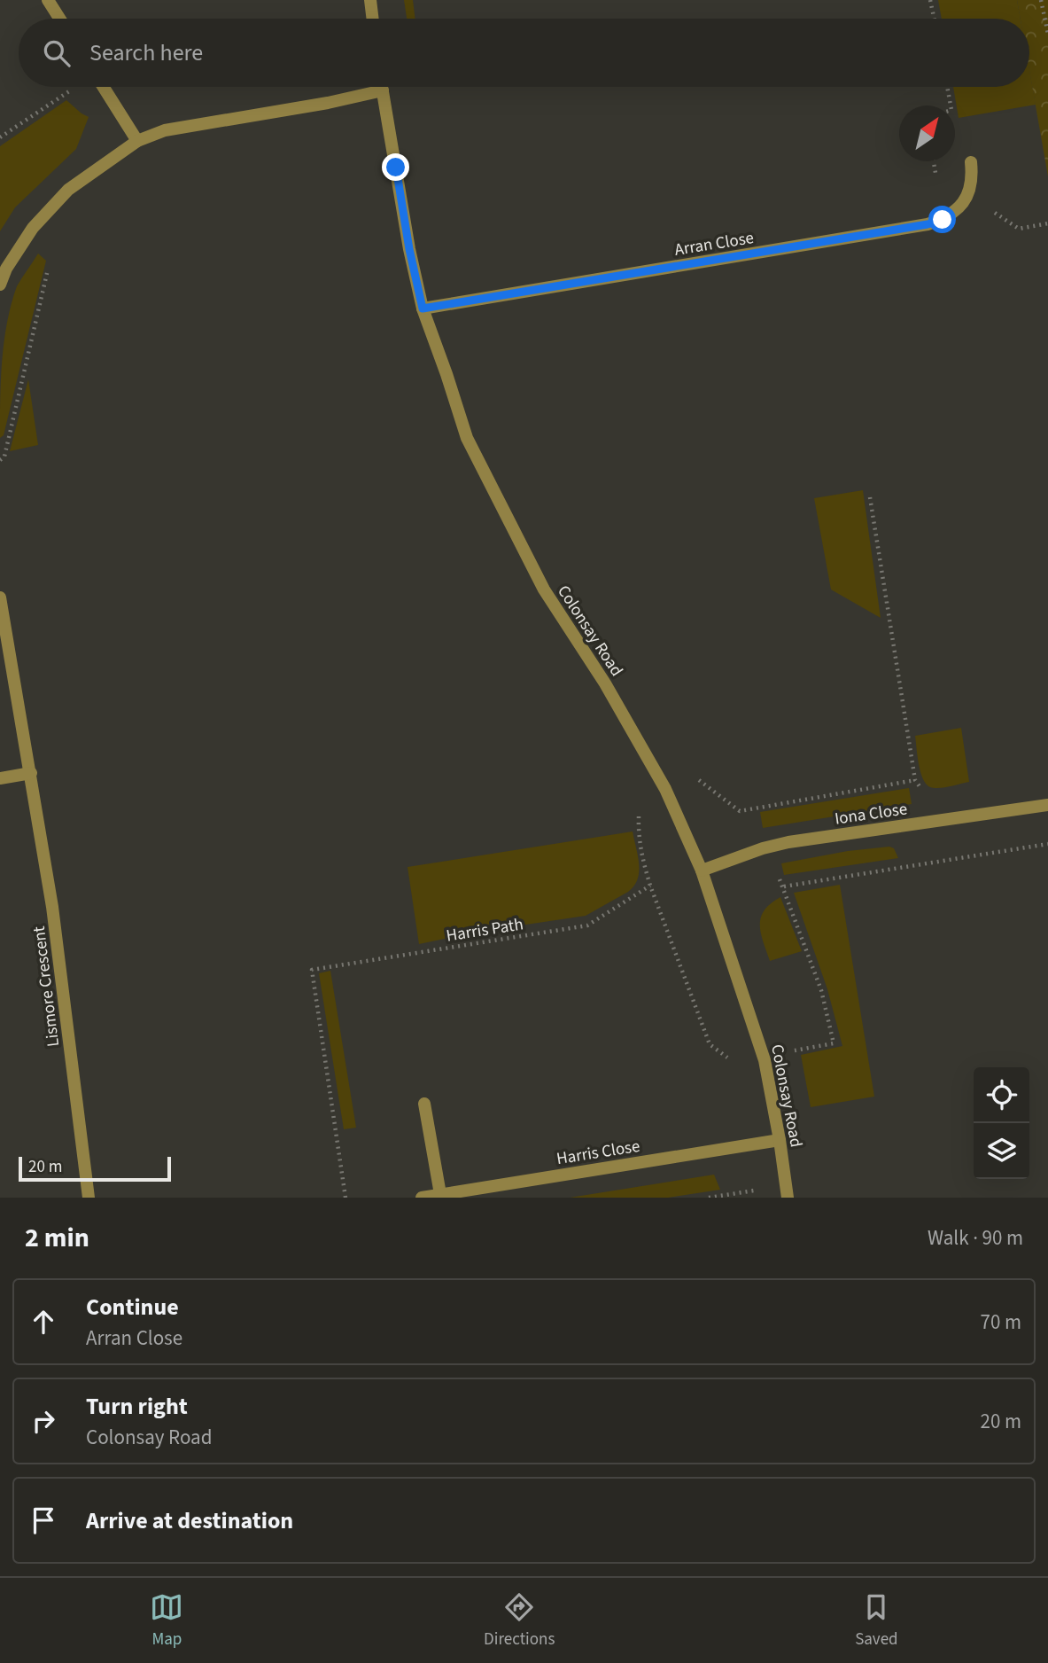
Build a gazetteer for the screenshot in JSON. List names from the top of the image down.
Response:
{
  "streets": {
    "street": [
      "Arran Close",
      "Colonsay Road",
      "Iona Close",
      "Lismore Crescent",
      "Harris Close"
    ],
    "path": ["Harris Path"]
  },
  "crossings": [
    ["Arran Close", "Colonsay Road"],
    ["Colonsay Road", "Iona Close"],
    ["Colonsay Road", "Harris Close"]
  ],
  "scale_bar": "20 m",
  "north": "top right",
  "page": {
    "search": "Search here",
    "scale": "20 m",
    "heading": ["2 min", "Walk · 90 m"],
    "list": [
      ["Continue", "Arran Close", "70 m"],
      ["Turn right", "Colonsay Road", "20 m"],
      "Arrive at destination"
    ],
    "nav": ["Map", "Directions", "Saved"]
  }
}
